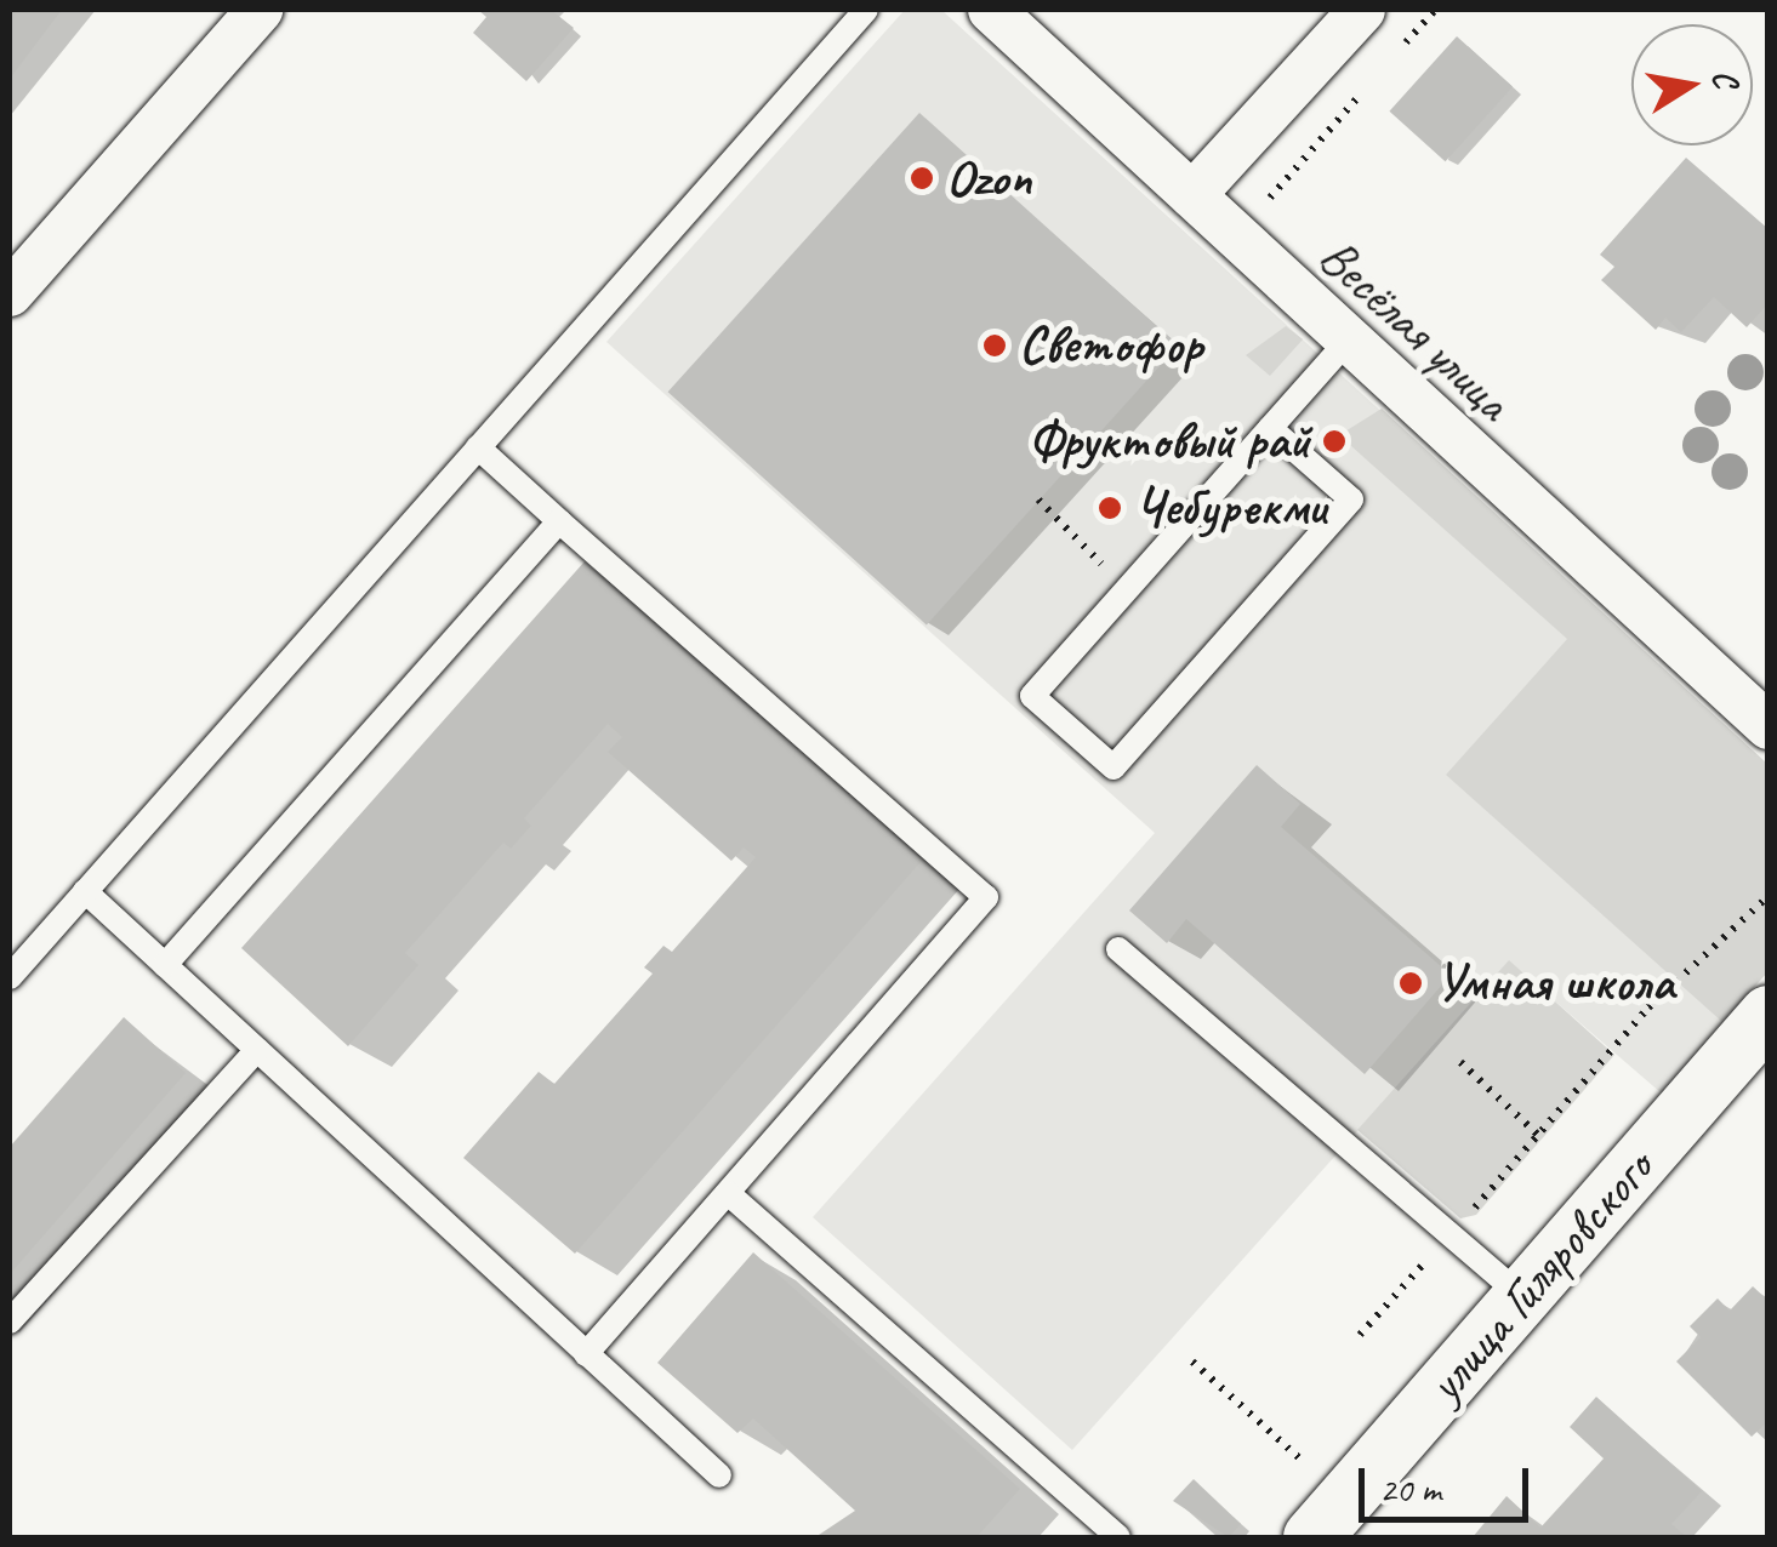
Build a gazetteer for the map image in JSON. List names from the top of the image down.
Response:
{
  "streets": {
    "street": ["Весёлая улица", "улица Гиляровского"]
  },
  "places": [
    "Ozon",
    "Светофор",
    "Фруктовый рай",
    "Чебурекми",
    "Умная школа"
  ],
  "scale_bar": "20 m",
  "north": "right"
}
